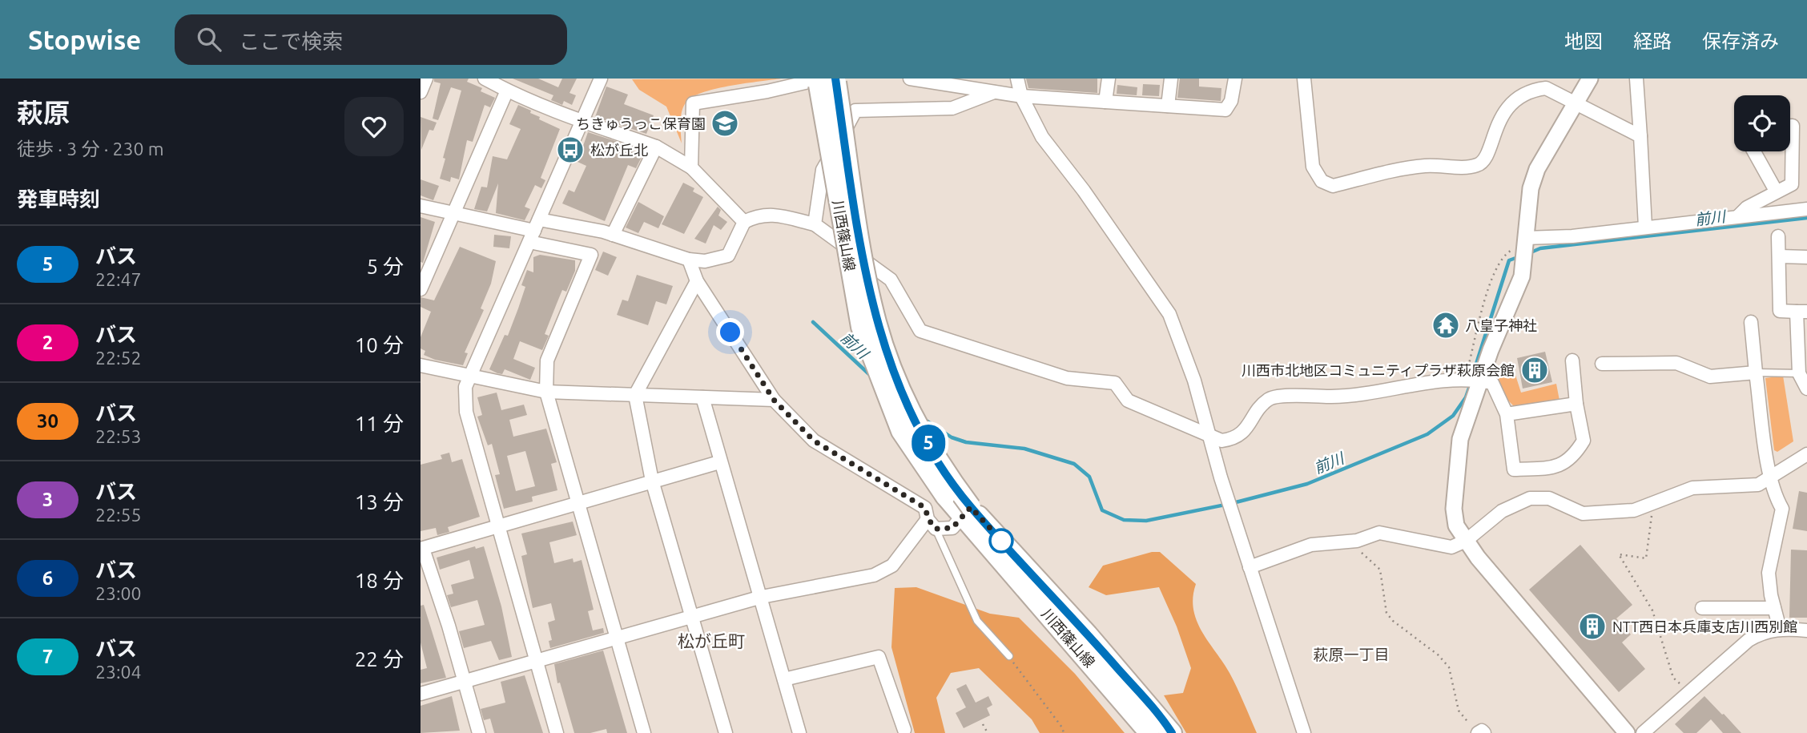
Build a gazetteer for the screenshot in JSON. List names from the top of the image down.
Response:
{
  "streets": {
    "main road": ["川西篠山線"]
  },
  "districts": ["松が丘町", "萩原一丁目"],
  "water": ["前川"],
  "places": {
    "school or university": ["ちきゅうっこ保育園"],
    "bus stop": ["松が丘北"],
    "temple": ["八皇子神社"],
    "building": ["川西市北地区コミュニティプラザ萩原会館", "NTT西日本兵庫支店川西別館"]
  },
  "lines": ["bus line 5"],
  "page": {
    "header": "Stopwise",
    "search": "ここで検索",
    "nav": ["地図", "経路", "保存済み"],
    "heading": [
      ["萩原", "徒歩 · 3 分 · 230 m"],
      "発車時刻"
    ],
    "on_map": "5",
    "list": [
      {
        "mark": "5",
        "name": "バス",
        "note": "22:47",
        "value": "5 分"
      },
      {
        "mark": "2",
        "name": "バス",
        "note": "22:52",
        "value": "10 分"
      },
      {
        "mark": "30",
        "name": "バス",
        "note": "22:53",
        "value": "11 分"
      },
      {
        "mark": "3",
        "name": "バス",
        "note": "22:55",
        "value": "13 分"
      },
      {
        "mark": "6",
        "name": "バス",
        "note": "23:00",
        "value": "18 分"
      },
      {
        "mark": "7",
        "name": "バス",
        "note": "23:04",
        "value": "22 分"
      }
    ]
  }
}
